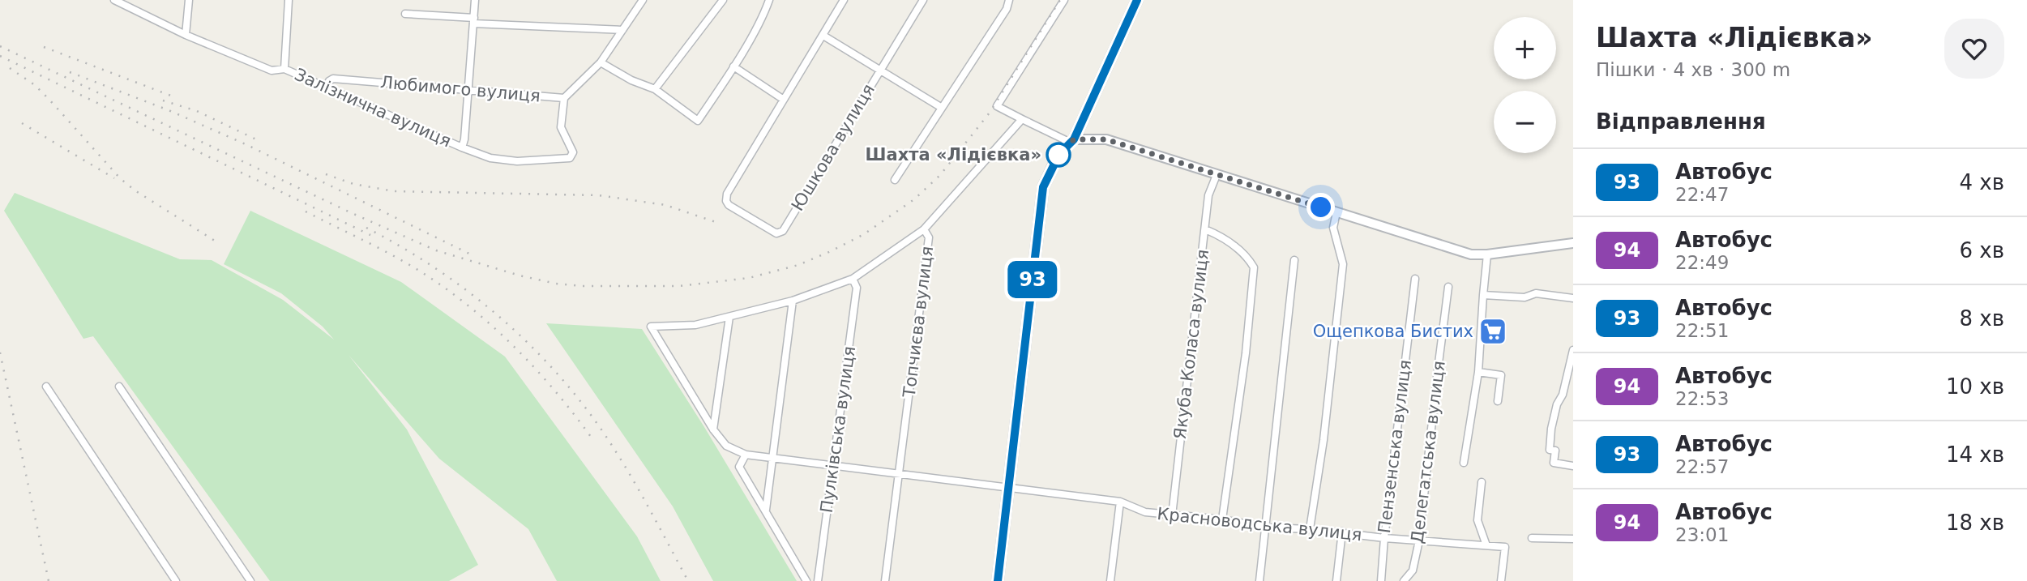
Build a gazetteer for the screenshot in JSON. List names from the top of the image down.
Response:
{
  "streets": {
    "street": [
      "Любимого вулиця",
      "Залізнична вулиця",
      "Юшкова вулиця",
      "Топчиєва вулиця",
      "Якуба Коласа вулиця",
      "Пулківська вулиця",
      "Пензенська вулиця",
      "Делегатська вулиця",
      "Красноводська вулиця"
    ]
  },
  "crossings": [
    ["Любимого вулиця", "Залізнична вулиця"],
    ["Топчиєва вулиця", "Красноводська вулиця"],
    ["Якуба Коласа вулиця", "Красноводська вулиця"],
    ["Пулківська вулиця", "Красноводська вулиця"],
    ["Пензенська вулиця", "Красноводська вулиця"],
    ["Делегатська вулиця", "Красноводська вулиця"]
  ],
  "places": {
    "other": ["Шахта «Лідієвка»"],
    "supermarket": ["Ощепкова Бистих"]
  },
  "lines": ["bus line 93"],
  "page": {
    "on_map": "93",
    "heading": [
      ["Шахта «Лідієвка»", "Пішки · 4 хв · 300 m"],
      "Відправлення"
    ],
    "map_buttons": ["+", "−"],
    "list": [
      {
        "mark": "93",
        "name": "Автобус",
        "note": "22:47",
        "value": "4 хв"
      },
      {
        "mark": "94",
        "name": "Автобус",
        "note": "22:49",
        "value": "6 хв"
      },
      {
        "mark": "93",
        "name": "Автобус",
        "note": "22:51",
        "value": "8 хв"
      },
      {
        "mark": "94",
        "name": "Автобус",
        "note": "22:53",
        "value": "10 хв"
      },
      {
        "mark": "93",
        "name": "Автобус",
        "note": "22:57",
        "value": "14 хв"
      },
      {
        "mark": "94",
        "name": "Автобус",
        "note": "23:01",
        "value": "18 хв"
      }
    ]
  }
}
